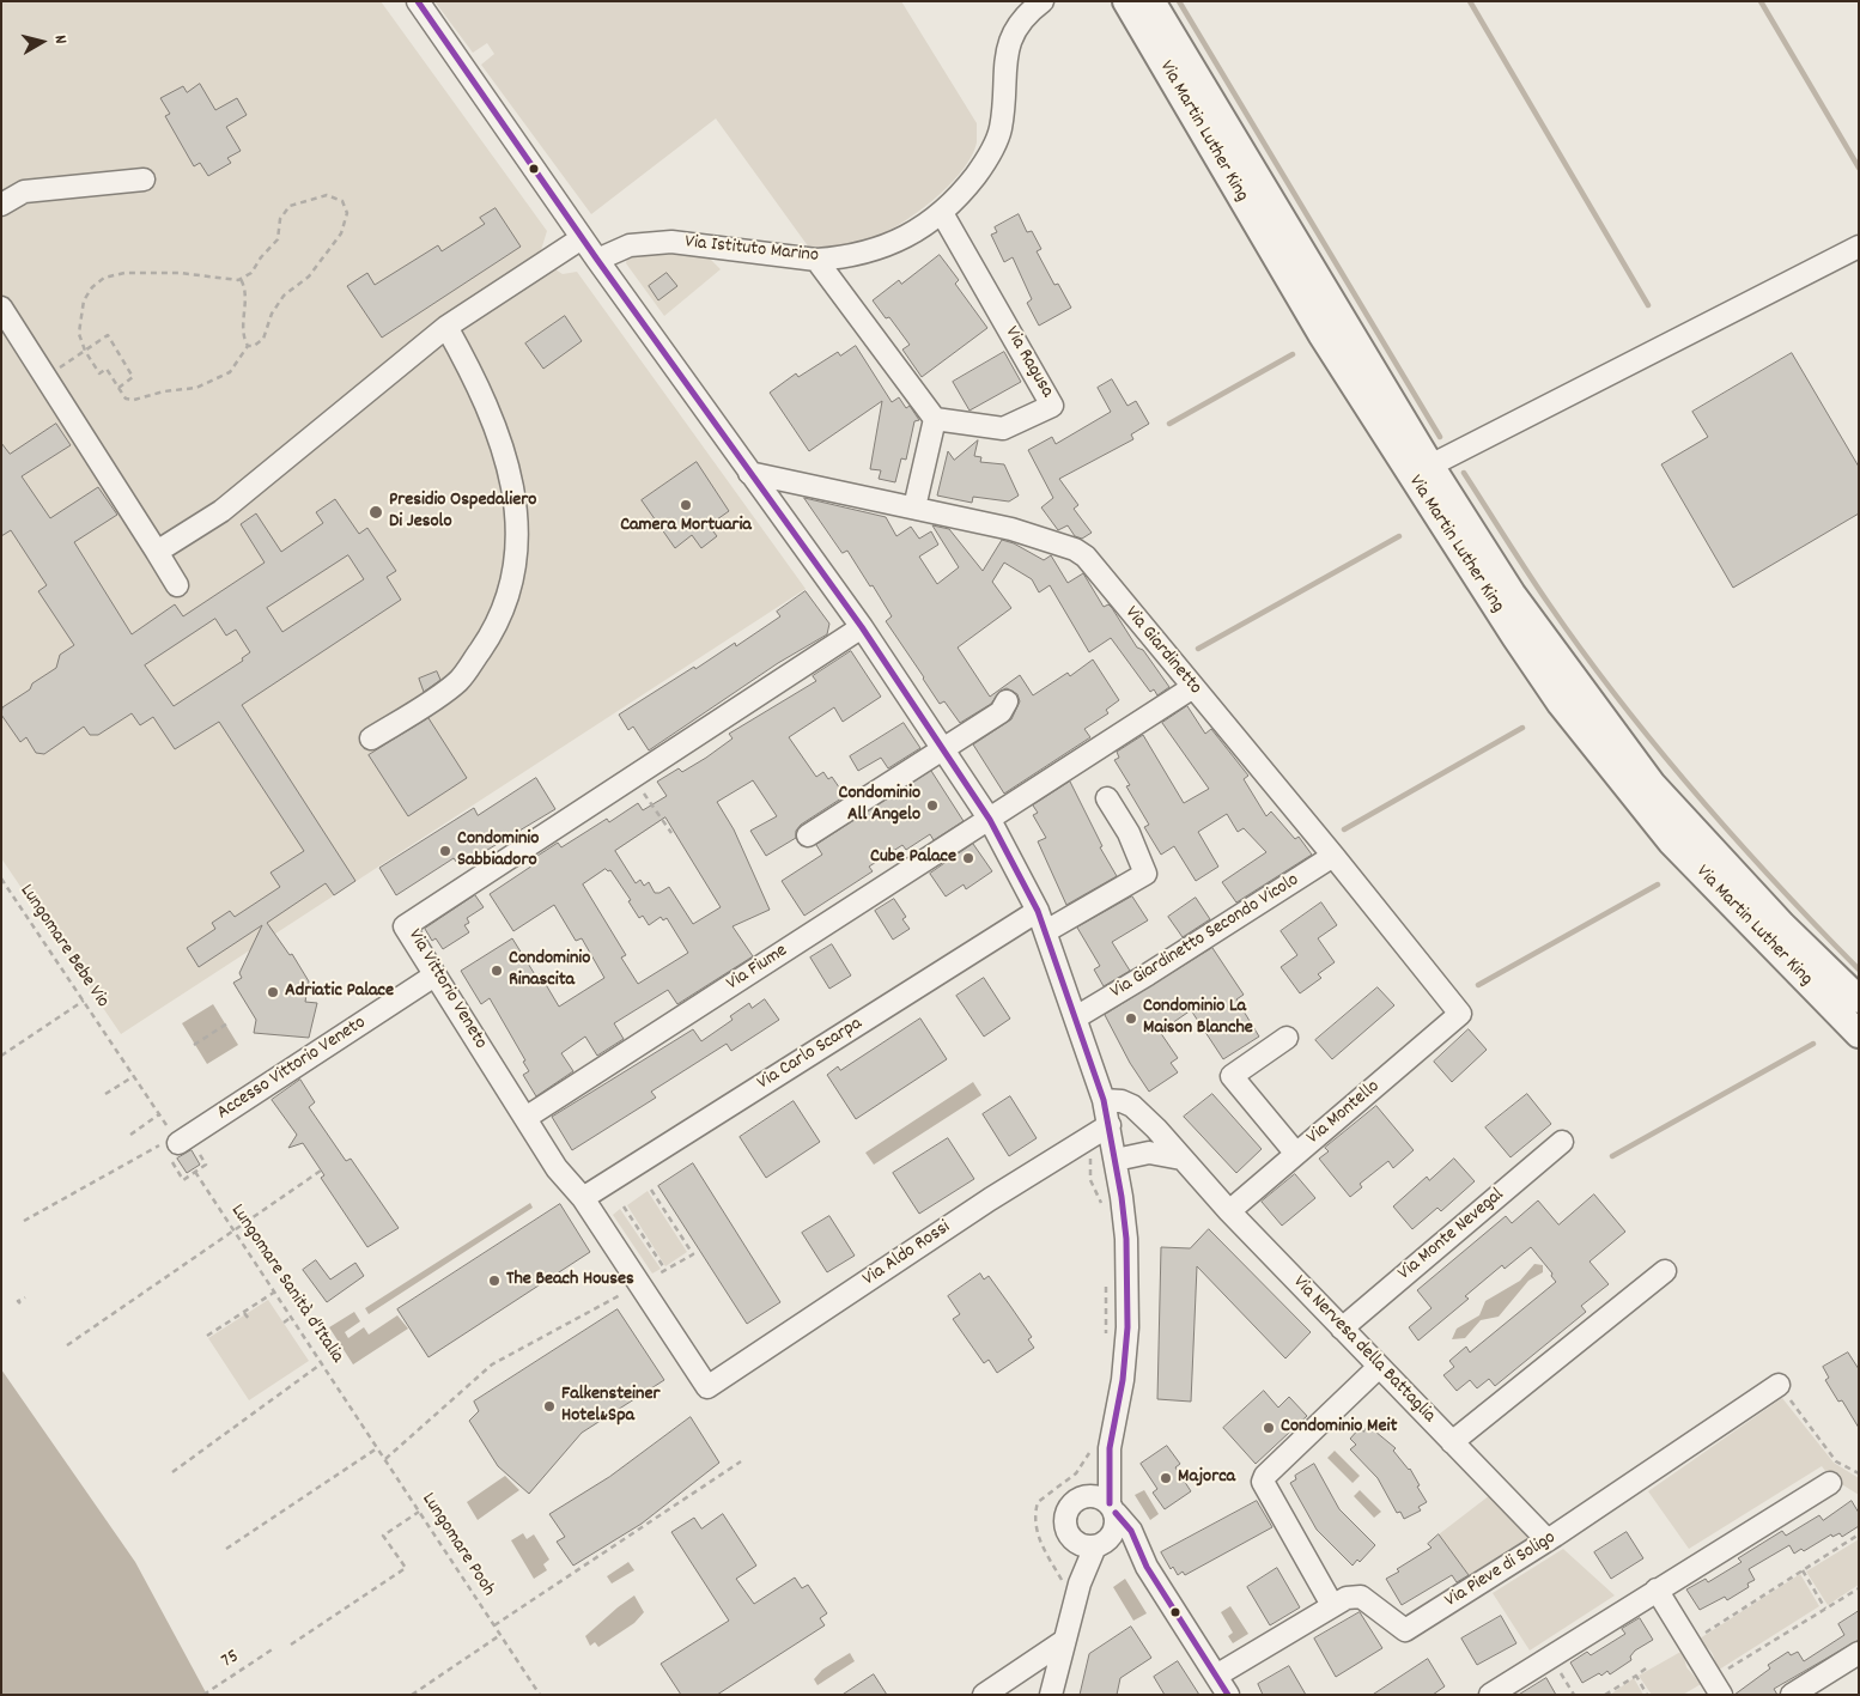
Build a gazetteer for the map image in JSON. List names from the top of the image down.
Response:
{
  "streets": {
    "main road": ["Via Martin Luther King"],
    "street": [
      "Via Istituto Marino",
      "Via Ragusa",
      "Via Giardinetto",
      "Via Giardinetto Secondo Vicolo",
      "Via Fiume",
      "Via Vittorio Veneto",
      "Via Carlo Scarpa",
      "Accesso Vittorio Veneto",
      "Via Montello",
      "Via Monte Nevegal",
      "Via Aldo Rossi",
      "Via Nervesa della Battaglia",
      "Via Pieve di Soligo"
    ],
    "path": [
      "Lungomare Bebe Vio",
      "Lungomare Sanità d'Italia",
      "Lungomare Pooh",
      "75"
    ]
  },
  "crossings": [
    ["Via Istituto Marino", "Via Ragusa"],
    ["Via Giardinetto", "Via Giardinetto Secondo Vicolo"],
    ["Via Giardinetto", "Via Fiume"],
    ["Via Giardinetto", "Via Montello"],
    ["Via Fiume", "Via Vittorio Veneto"],
    ["Via Vittorio Veneto", "Via Carlo Scarpa"],
    ["Via Vittorio Veneto", "Accesso Vittorio Veneto"],
    ["Via Vittorio Veneto", "Via Aldo Rossi"],
    ["Via Montello", "Via Nervesa della Battaglia"],
    ["Via Monte Nevegal", "Via Nervesa della Battaglia"],
    ["Lungomare Sanità d'Italia", "Lungomare Pooh"],
    ["Via Nervesa della Battaglia", "Via Pieve di Soligo"]
  ],
  "places": [
    "Camera Mortuaria",
    "Presidio Ospedaliero Di Jesolo",
    "Condominio All Angelo",
    "Condominio Sabbiadoro",
    "Cube Palace",
    "Condominio Rinascita",
    "Adriatic Palace",
    "Condominio La Maison Blanche",
    "The Beach Houses",
    "Falkensteiner Hotel&Spa",
    "Condominio Meit",
    "Majorca"
  ],
  "north": "right"
}
